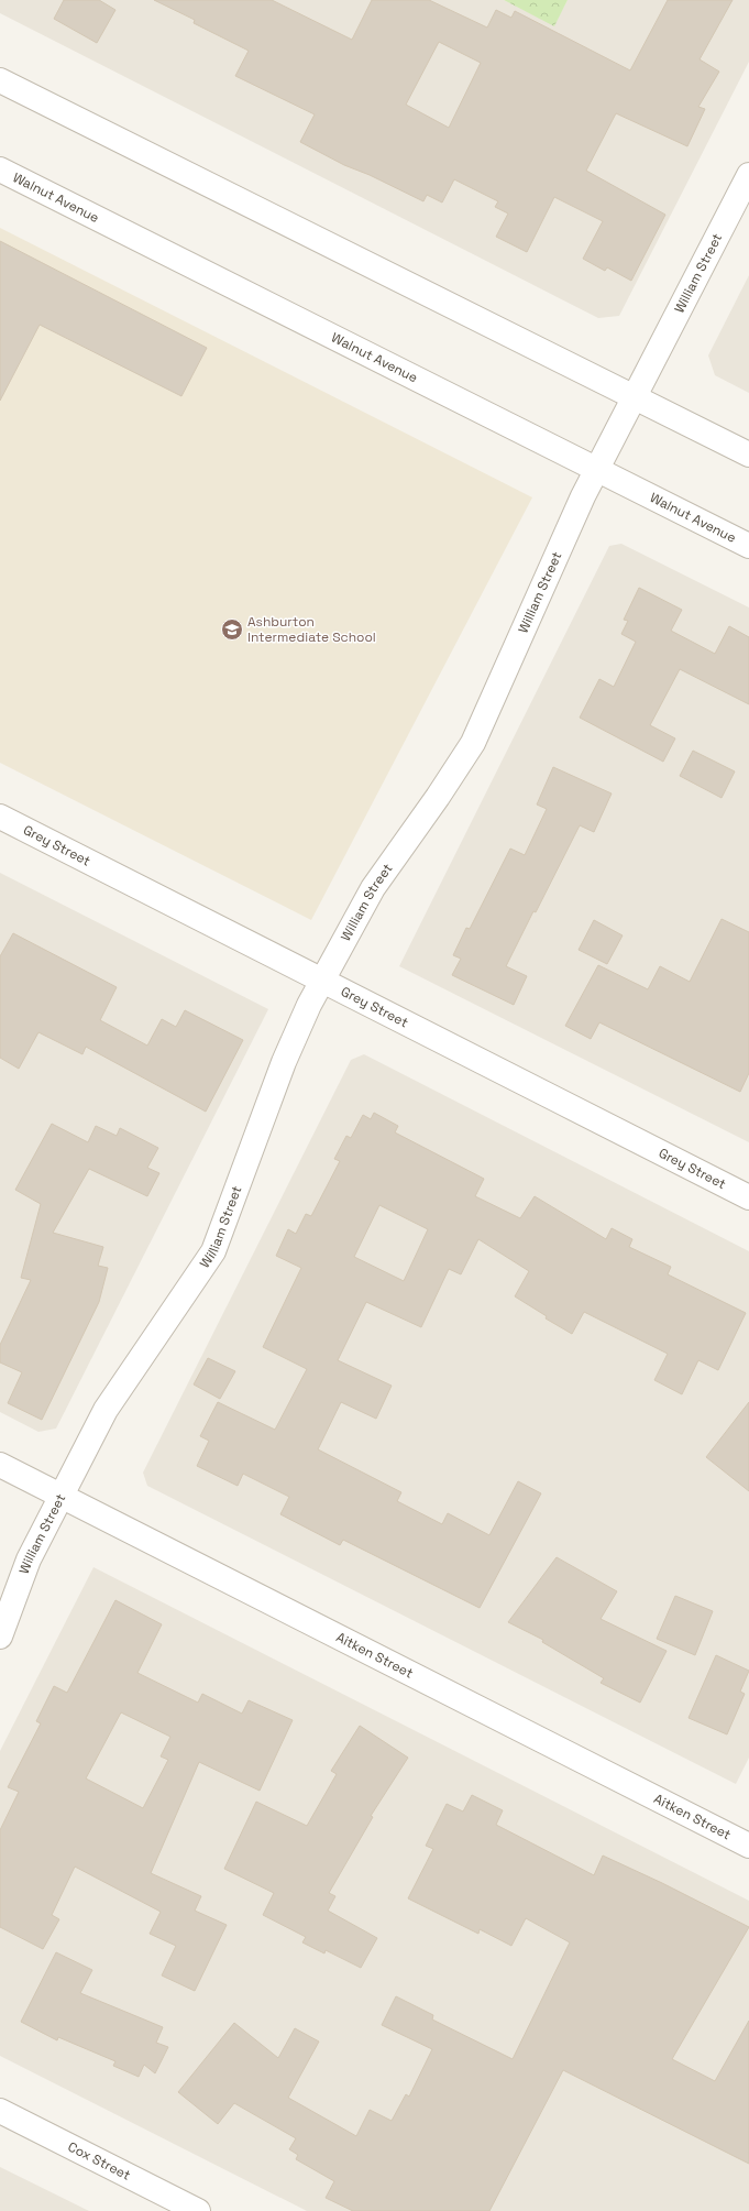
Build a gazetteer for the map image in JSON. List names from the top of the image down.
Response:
{
  "streets": {
    "street": [
      "Walnut Avenue",
      "William Street",
      "Grey Street",
      "Aitken Street",
      "Cox Street"
    ]
  },
  "crossings": [
    ["Walnut Avenue", "William Street"],
    ["William Street", "Grey Street"],
    ["William Street", "Aitken Street"]
  ],
  "places": {
    "school or university": ["Ashburton Intermediate School"]
  }
}
